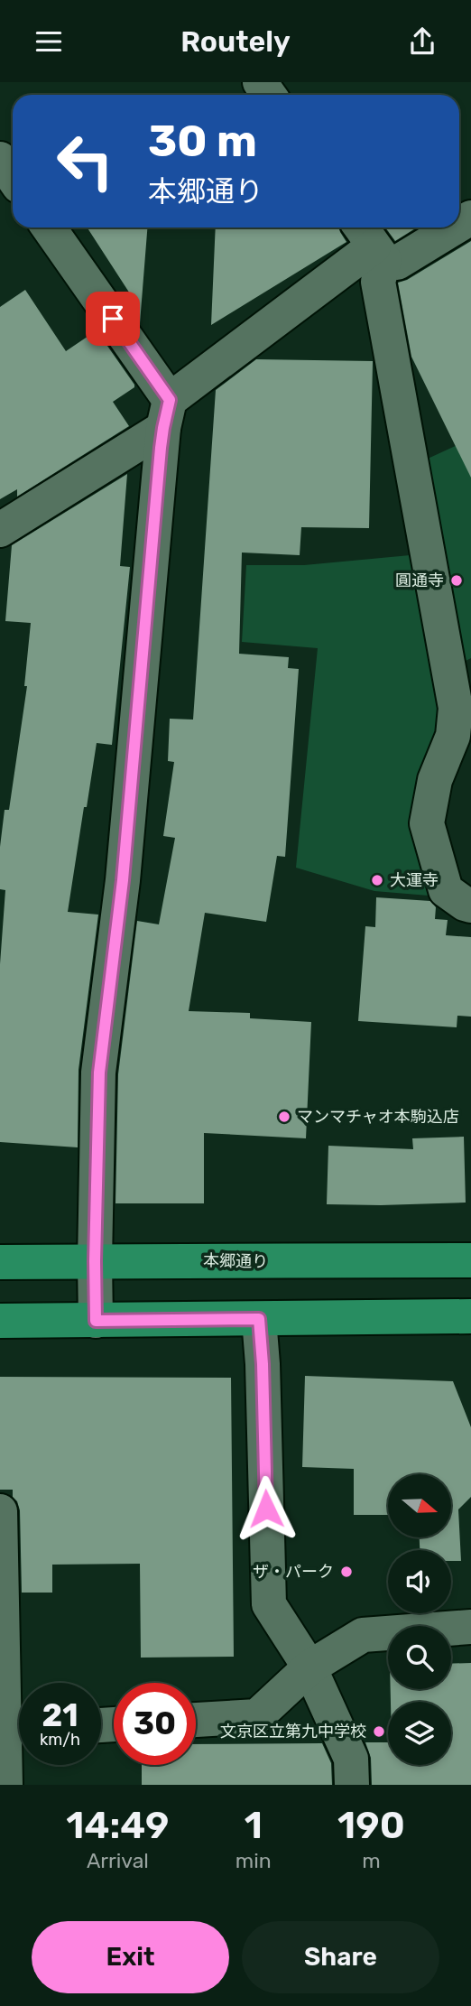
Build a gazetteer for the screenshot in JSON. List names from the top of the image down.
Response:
{
  "streets": {
    "main road": ["本郷通り"]
  },
  "places": [
    "圓通寺",
    "大運寺",
    "マンマチャオ本駒込店",
    "ザ・パーク",
    "文京区立第九中学校"
  ],
  "north": "right",
  "page": {
    "header": "Routely",
    "turn": ["30 m", "本郷通り"],
    "speed": "21 km/h",
    "limit": "30",
    "eta": [
      "14:49",
      "Arrival",
      "1",
      "min",
      "190",
      "m"
    ],
    "buttons": ["Exit", "Share"]
  }
}
